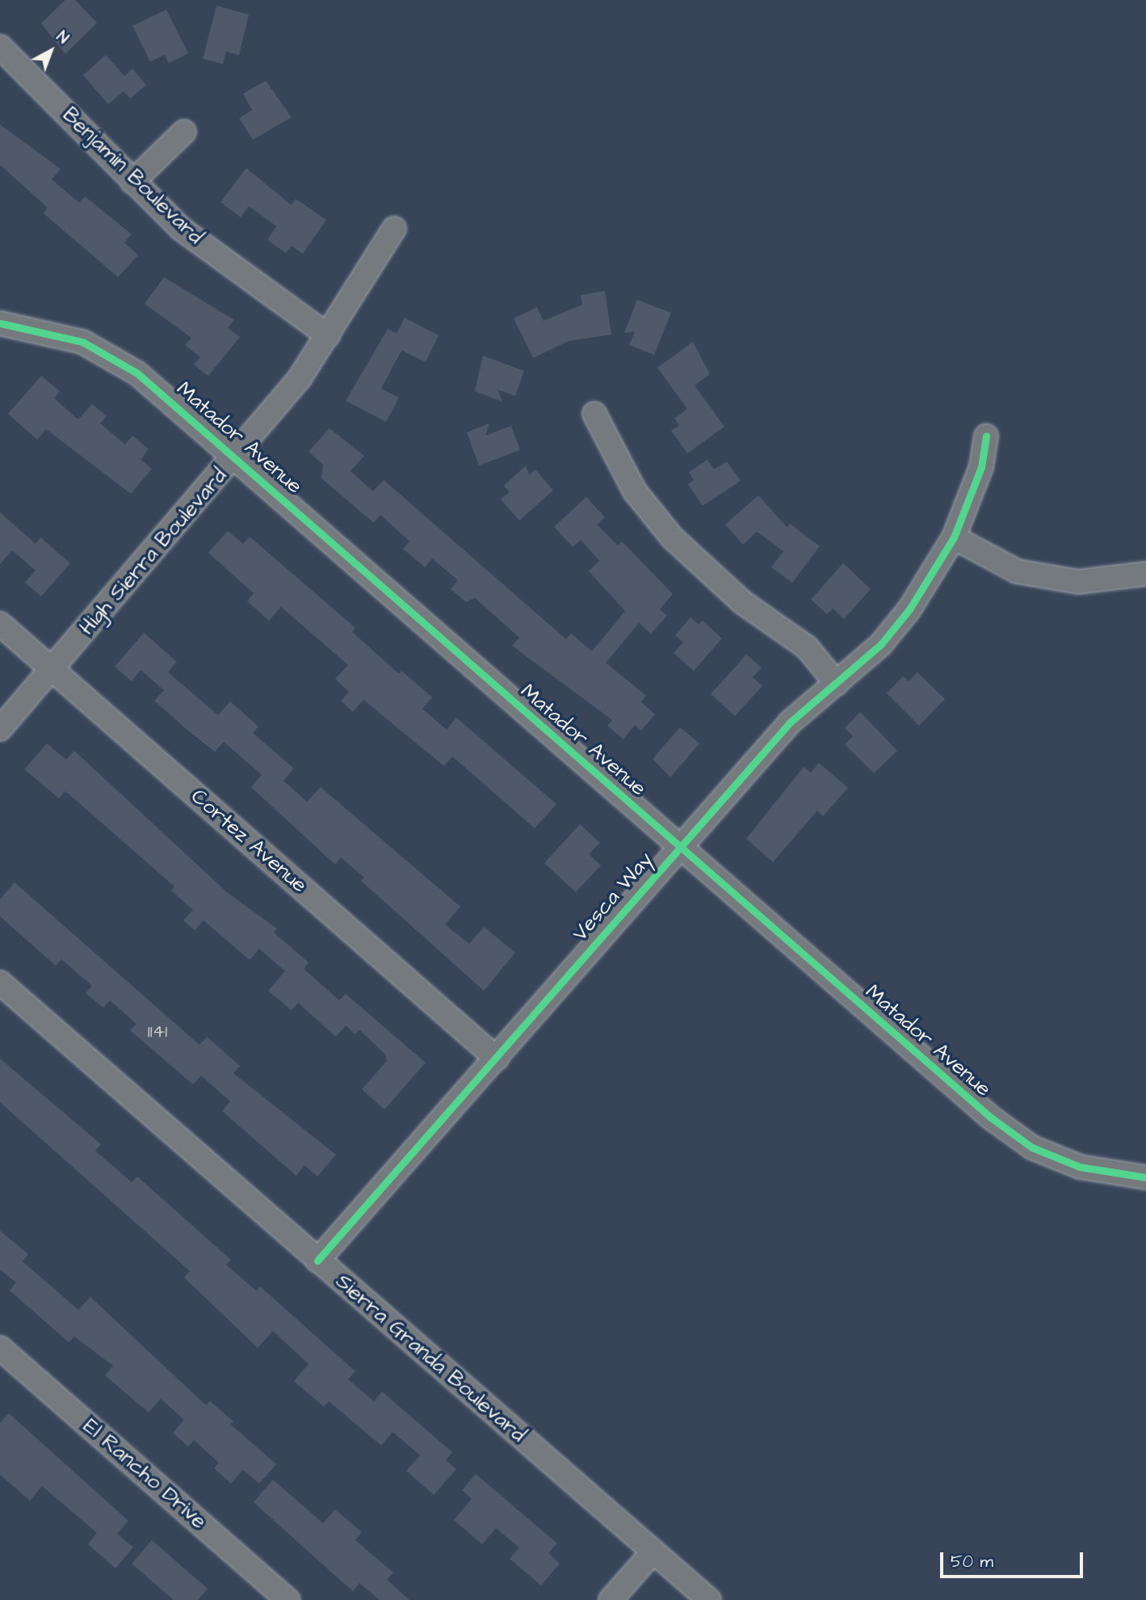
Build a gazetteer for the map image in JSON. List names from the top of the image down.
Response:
{
  "streets": {
    "street": [
      "Benjamin Boulevard",
      "Matador Avenue",
      "High Sierra Boulevard",
      "Cortez Avenue",
      "Vesca Way",
      "Sierra Granda Boulevard",
      "El Rancho Drive"
    ]
  },
  "crossings": [
    ["Benjamin Boulevard", "High Sierra Boulevard"],
    ["Matador Avenue", "High Sierra Boulevard"],
    ["Matador Avenue", "Vesca Way"],
    ["High Sierra Boulevard", "Cortez Avenue"],
    ["Cortez Avenue", "Vesca Way"],
    ["Vesca Way", "Sierra Granda Boulevard"]
  ],
  "house_numbers": ["1141"],
  "scale_bar": "50 m",
  "north": "top right"
}
